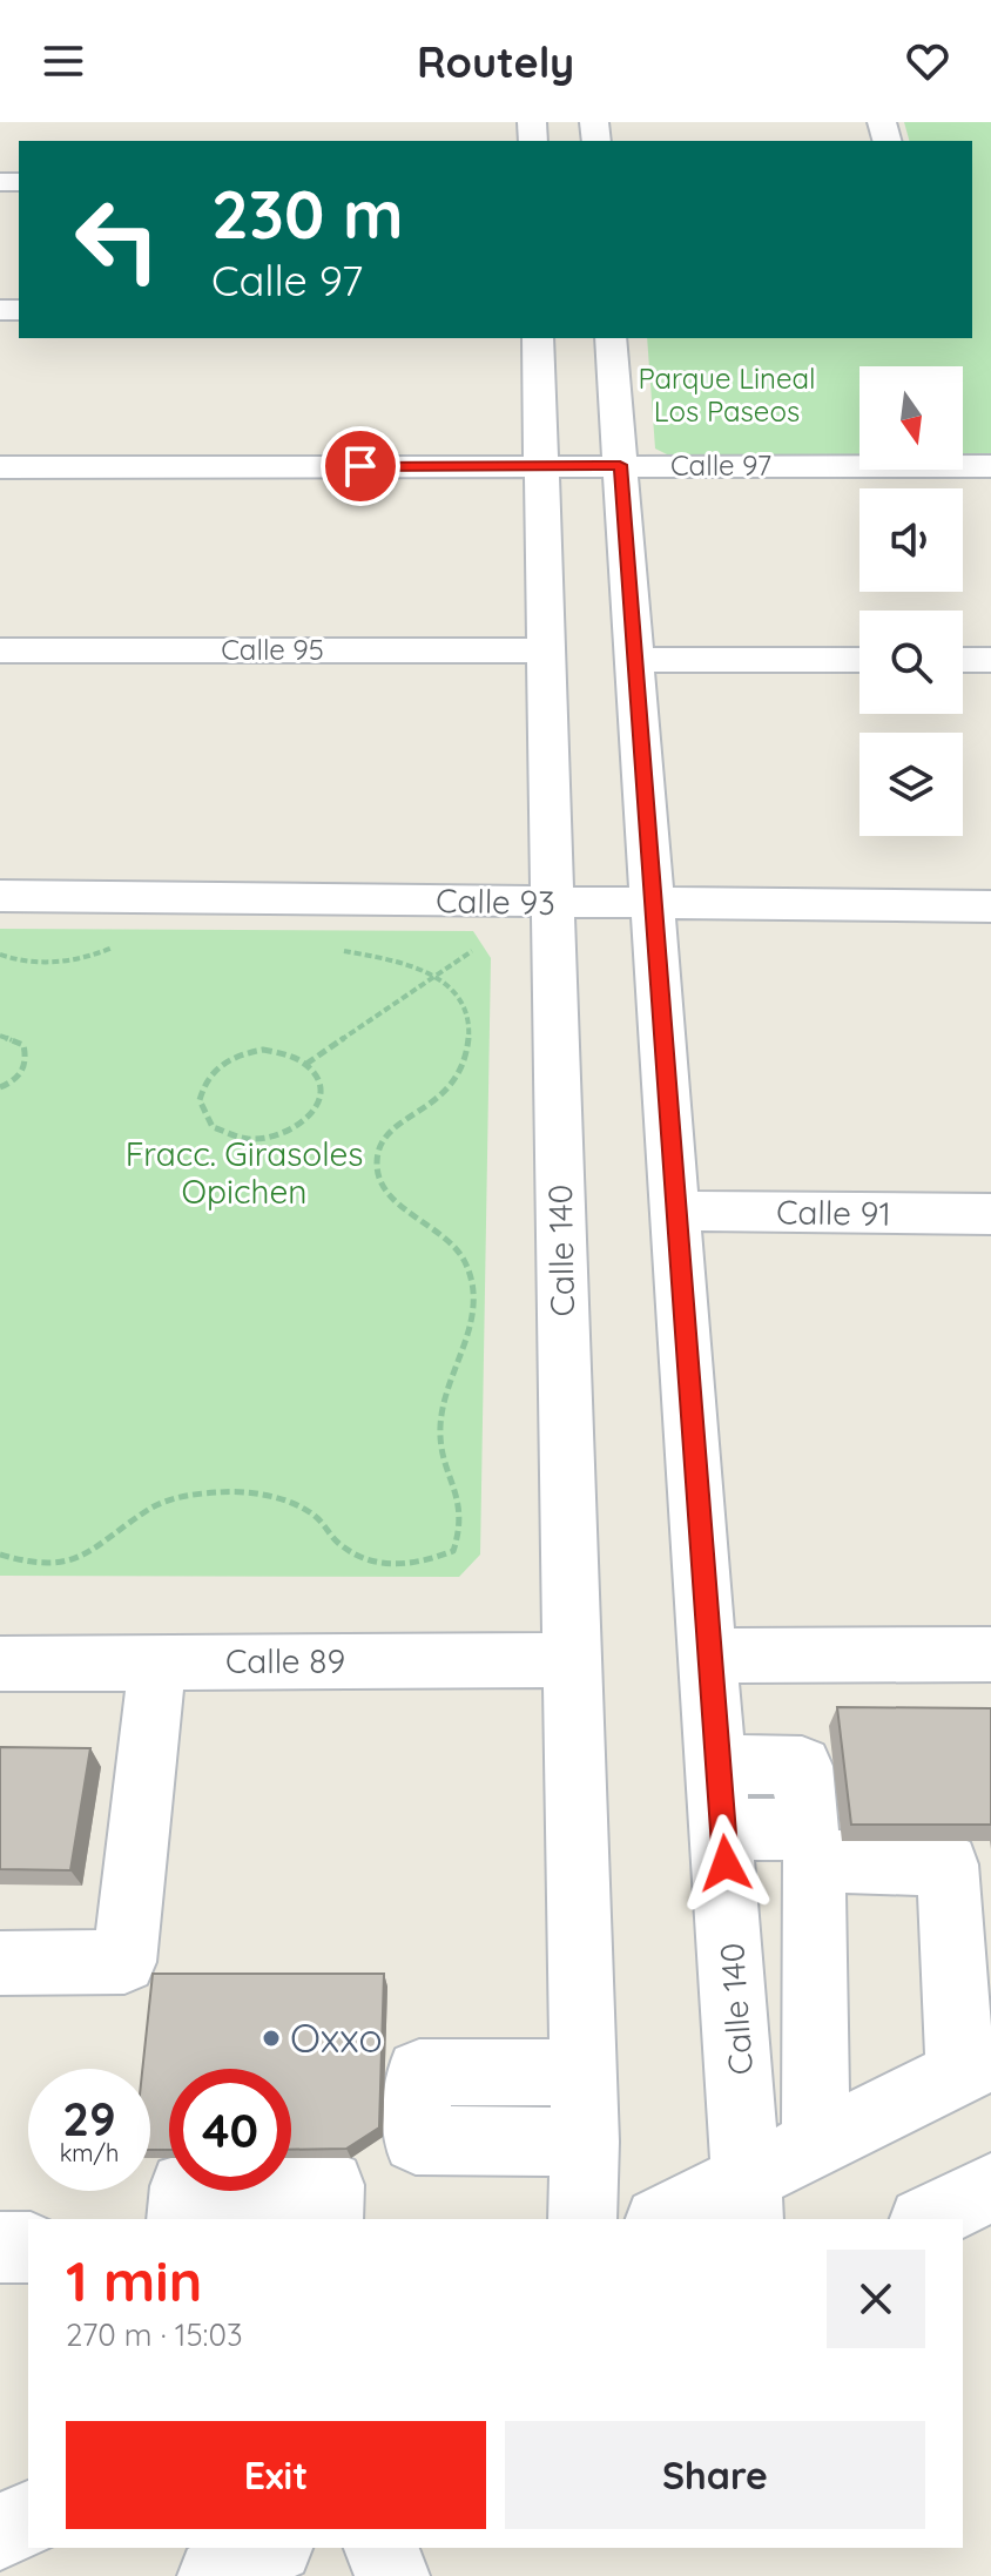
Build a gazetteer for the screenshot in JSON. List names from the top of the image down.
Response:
{
  "streets": {
    "street": [
      "Calle 97",
      "Calle 95",
      "Calle 93",
      "Calle 91",
      "Calle 140",
      "Calle 89"
    ]
  },
  "crossings": [
    ["Calle 97", "Calle 140"],
    ["Calle 95", "Calle 140"],
    ["Calle 93", "Calle 140"],
    ["Calle 91", "Calle 140"],
    ["Calle 140", "Calle 89"]
  ],
  "parks": ["Parque Lineal Los Paseos", "Fracc. Girasoles Opichen"],
  "places": ["Oxxo"],
  "north": "bottom",
  "page": {
    "header": "Routely",
    "turn": ["230 m", "Calle 97"],
    "speed": "29 km/h",
    "limit": "40",
    "heading": ["1 min", "270 m · 15:03"],
    "buttons": ["Exit", "Share"]
  }
}
